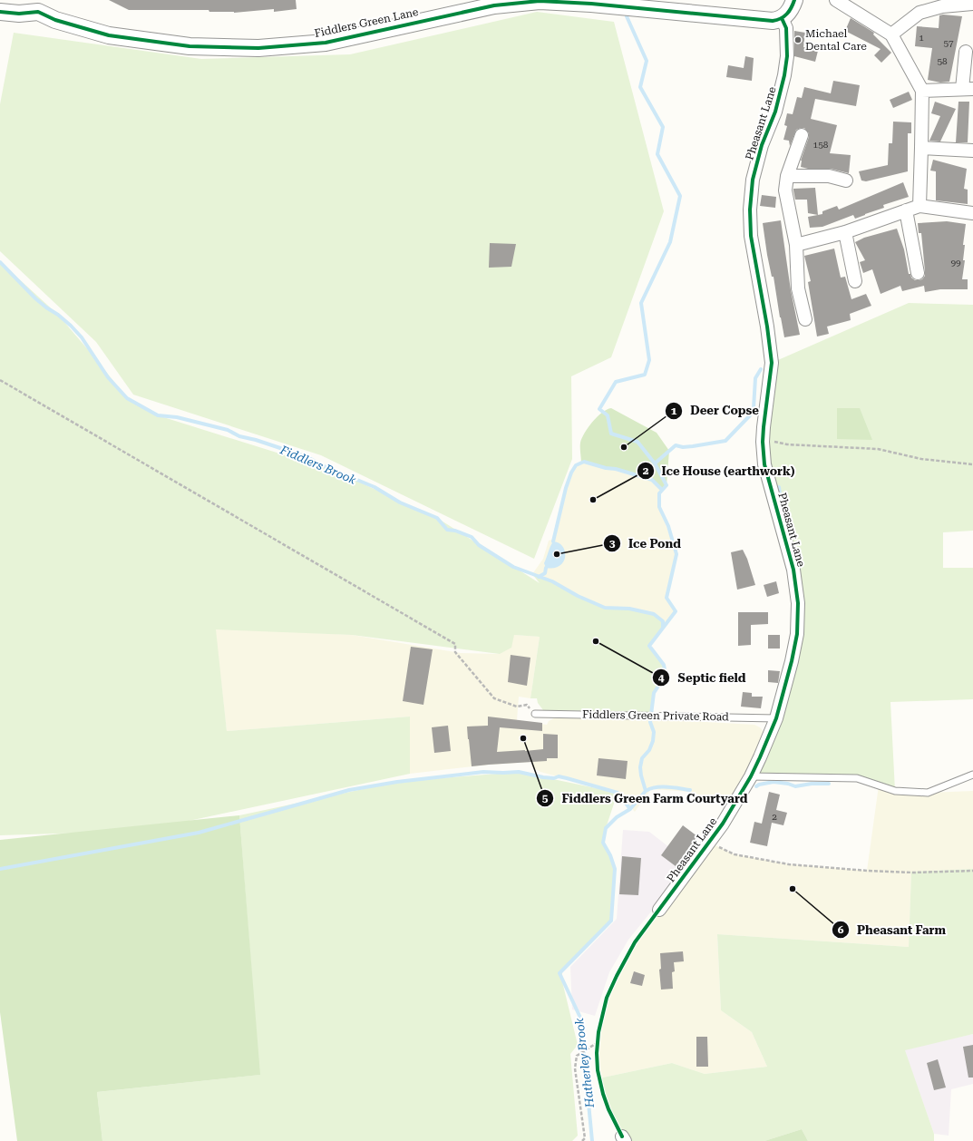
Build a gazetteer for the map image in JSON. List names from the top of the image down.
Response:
{
  "streets": {
    "street": ["Fiddlers Green Lane", "Pheasant Lane"],
    "lane": ["Fiddlers Green Private Road"]
  },
  "crossings": [
    ["Fiddlers Green Lane", "Pheasant Lane"],
    ["Pheasant Lane", "Fiddlers Green Private Road"]
  ],
  "water": ["Fiddlers Brook", "Hatherley Brook"],
  "places": [
    "Michael Dental Care",
    "Deer Copse",
    "Ice House (earthwork)",
    "Ice Pond",
    "Septic field",
    "Fiddlers Green Farm Courtyard",
    "Pheasant Farm"
  ],
  "house_numbers": [
    "1",
    "57",
    "58",
    "158",
    "99",
    "2"
  ]
}
